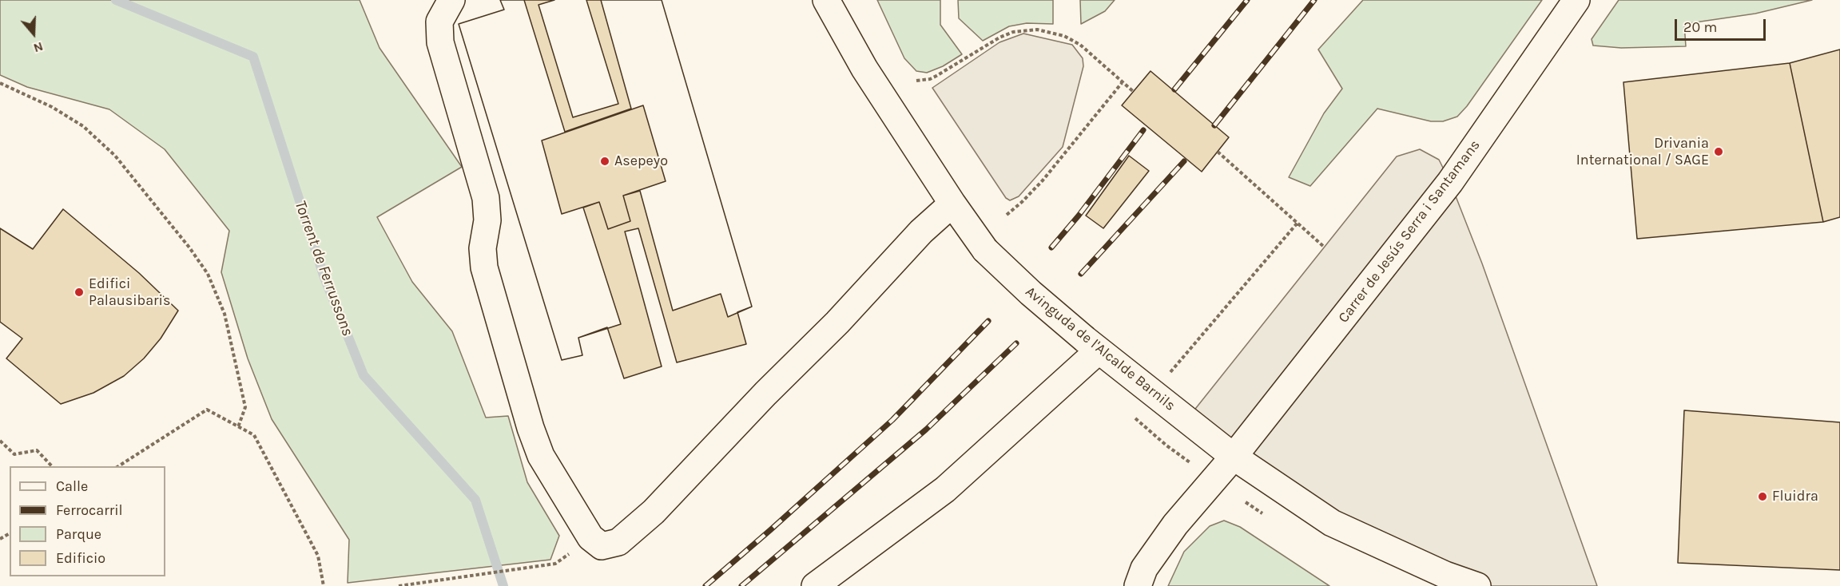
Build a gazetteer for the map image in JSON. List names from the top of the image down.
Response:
{
  "streets": {
    "street": ["Carrer de Jesús Serra i Santamans", "Avinguda de l'Alcalde Barnils"]
  },
  "crossings": [
    ["Carrer de Jesús Serra i Santamans", "Avinguda de l'Alcalde Barnils"]
  ],
  "water": ["Torrent de Ferrussons"],
  "places": [
    "Drivania International / SAGE",
    "Asepeyo",
    "Edifici Palausibaris",
    "Fluidra"
  ],
  "legend": [
    "Calle",
    "Ferrocarril",
    "Parque",
    "Edificio"
  ],
  "scale_bar": "20 m",
  "north": "bottom"
}
